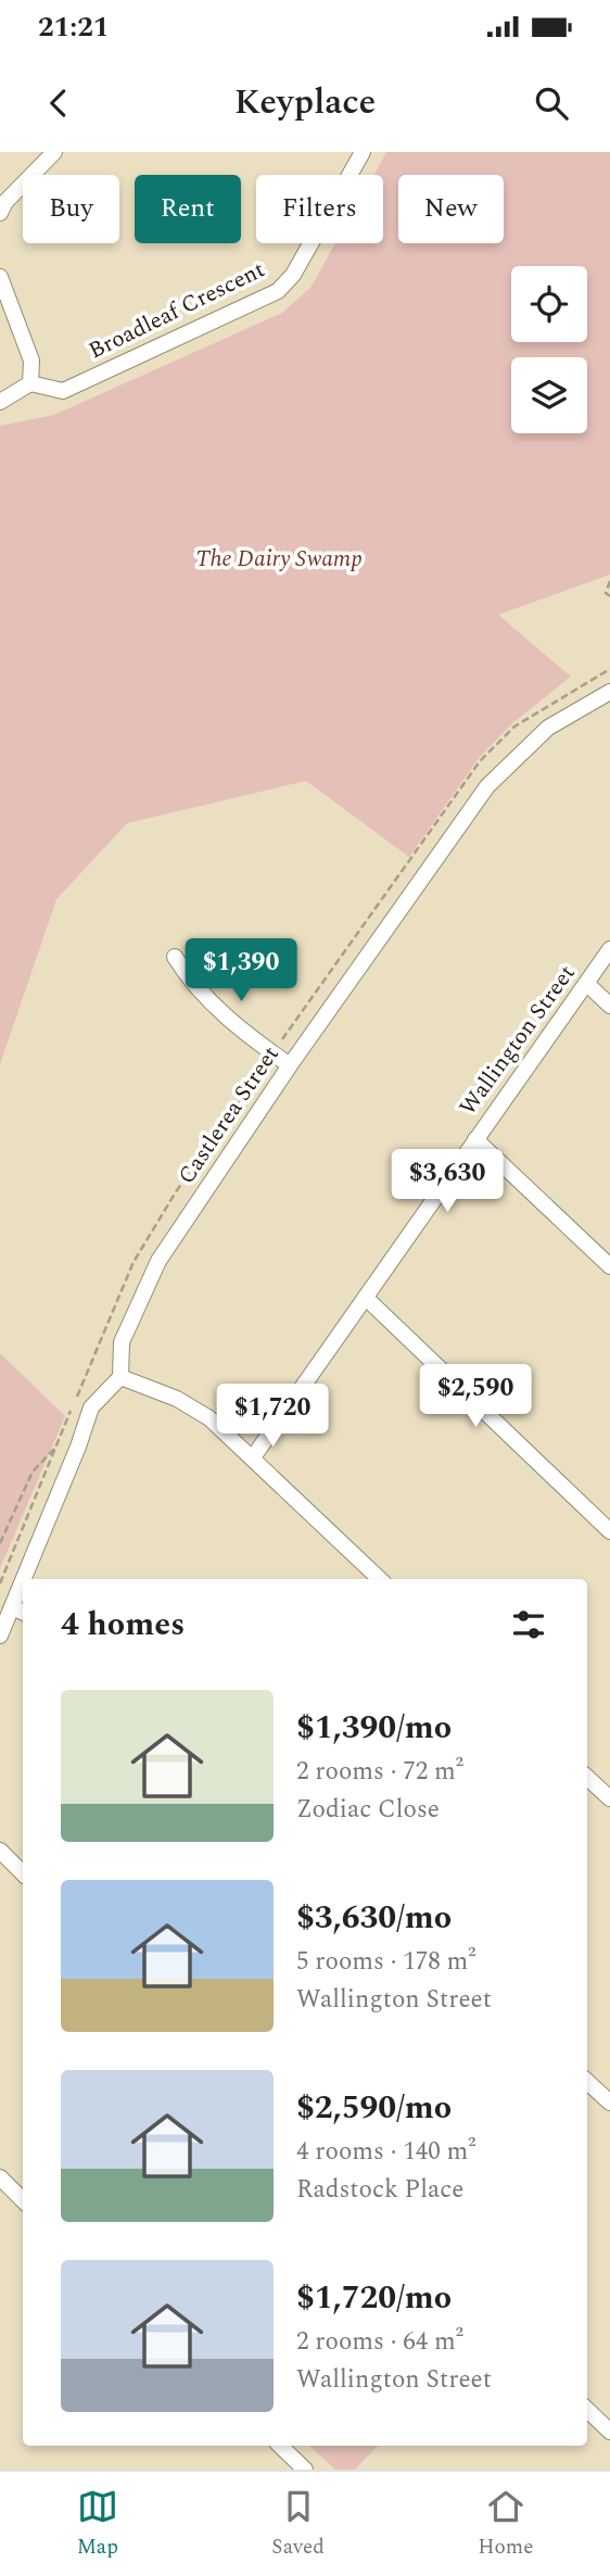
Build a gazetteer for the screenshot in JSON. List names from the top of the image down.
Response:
{
  "streets": {
    "street": ["Broadleaf Crescent", "Wallington Street", "Castlerea Street"]
  },
  "parks": ["The Dairy Swamp"],
  "page": {
    "status": "21:21",
    "header": "Keyplace",
    "chip": [
      "Buy",
      "Rent",
      "Filters",
      "New"
    ],
    "price": [
      "$1,390",
      "$3,630",
      "$2,590",
      "$1,720"
    ],
    "heading": "4 homes",
    "list": [
      {
        "name": "$1,390/mo",
        "note": "2 rooms · 72 m² · Zodiac Close"
      },
      {
        "name": "$3,630/mo",
        "note": "5 rooms · 178 m² · Wallington Street"
      },
      {
        "name": "$2,590/mo",
        "note": "4 rooms · 140 m² · Radstock Place"
      },
      {
        "name": "$1,720/mo",
        "note": "2 rooms · 64 m² · Wallington Street"
      }
    ],
    "tabs": ["Map", "Saved", "Home"]
  }
}
